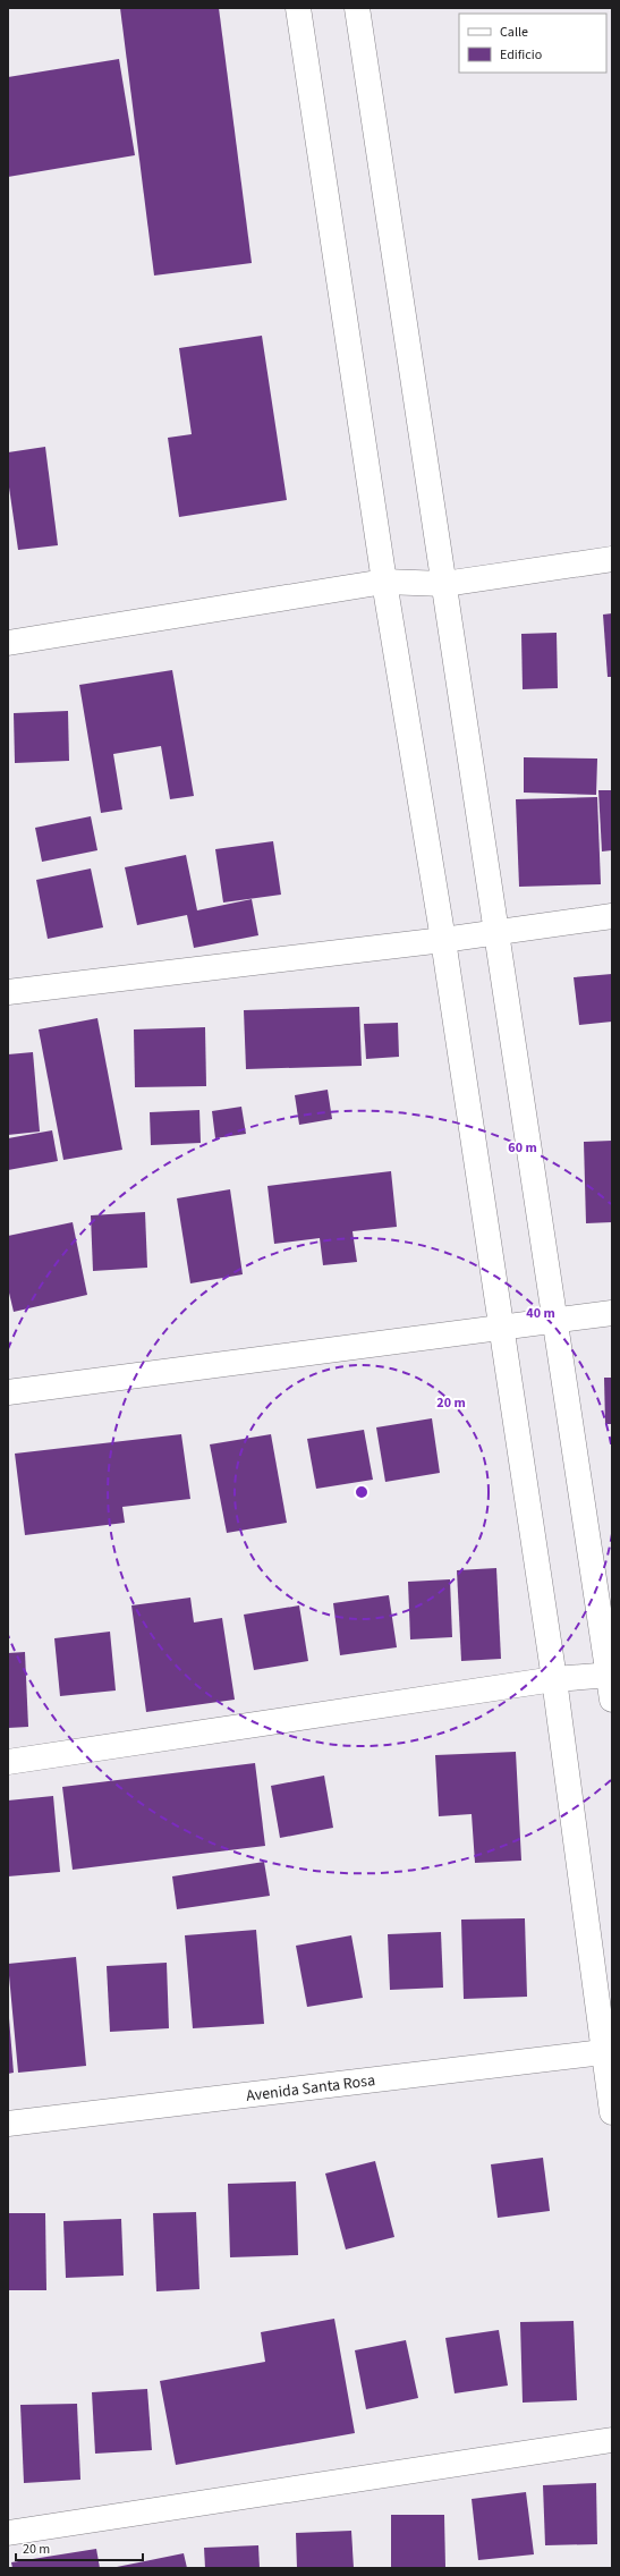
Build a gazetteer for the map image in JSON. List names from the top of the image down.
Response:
{
  "streets": {
    "street": ["Avenida Santa Rosa"]
  },
  "legend": ["Calle", "Edificio"],
  "scale_bar": "20 m",
  "rings": ["60 m", "40 m", "20 m"]
}
